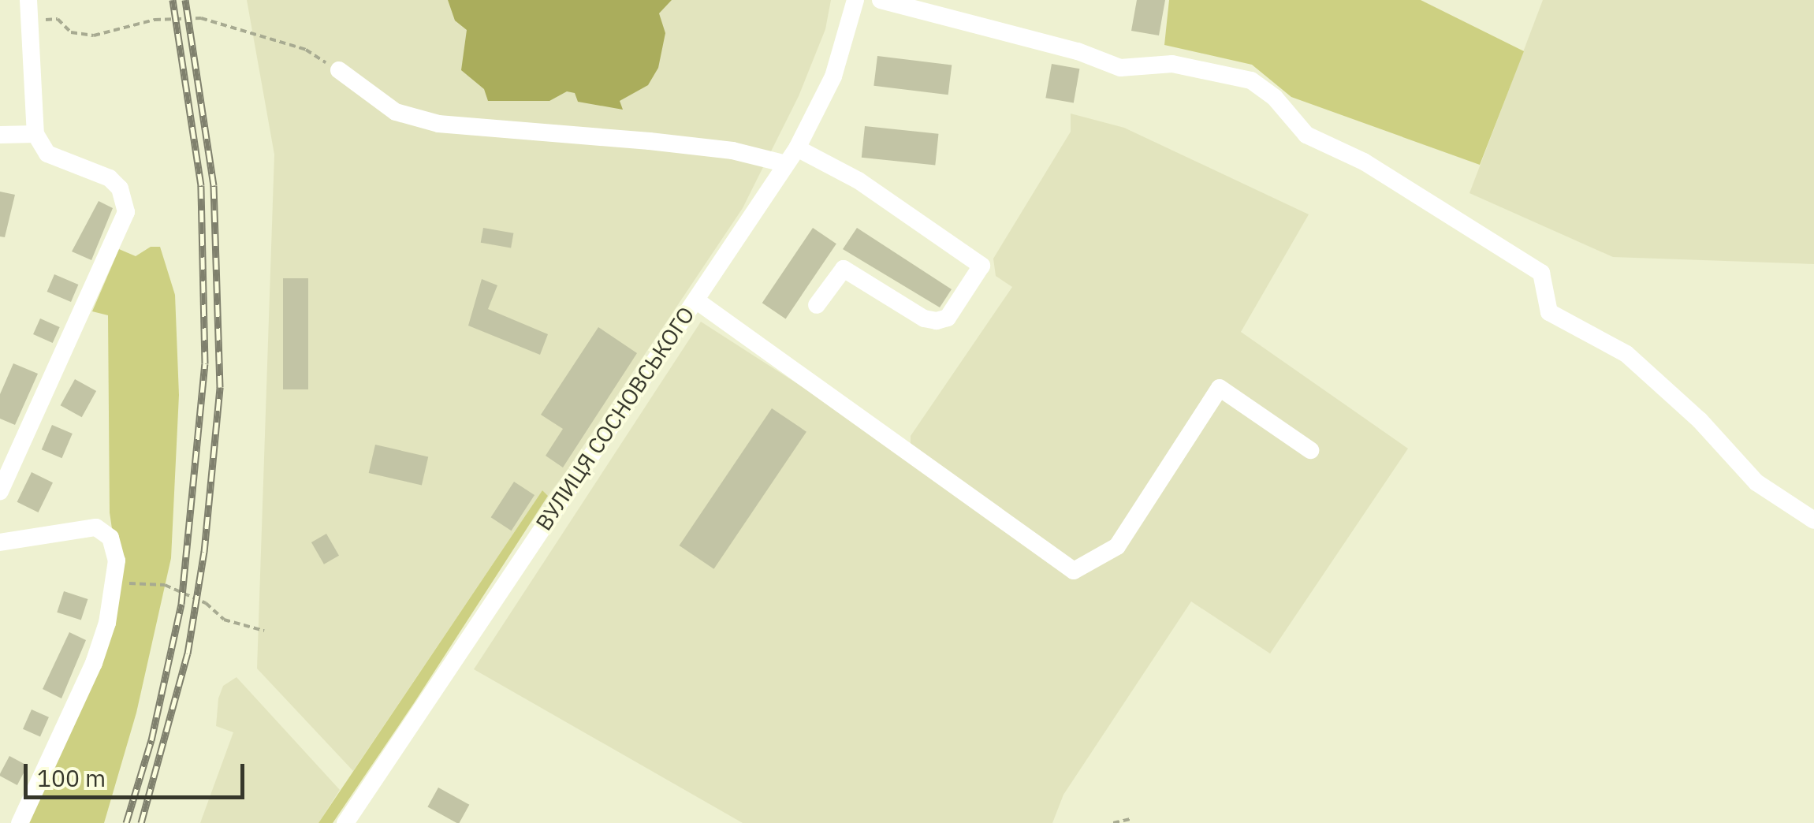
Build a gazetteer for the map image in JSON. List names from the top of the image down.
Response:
{
  "streets": {
    "street": ["ВУЛИЦЯ СОСНОВСЬКОГО"]
  },
  "scale_bar": "100 m"
}
